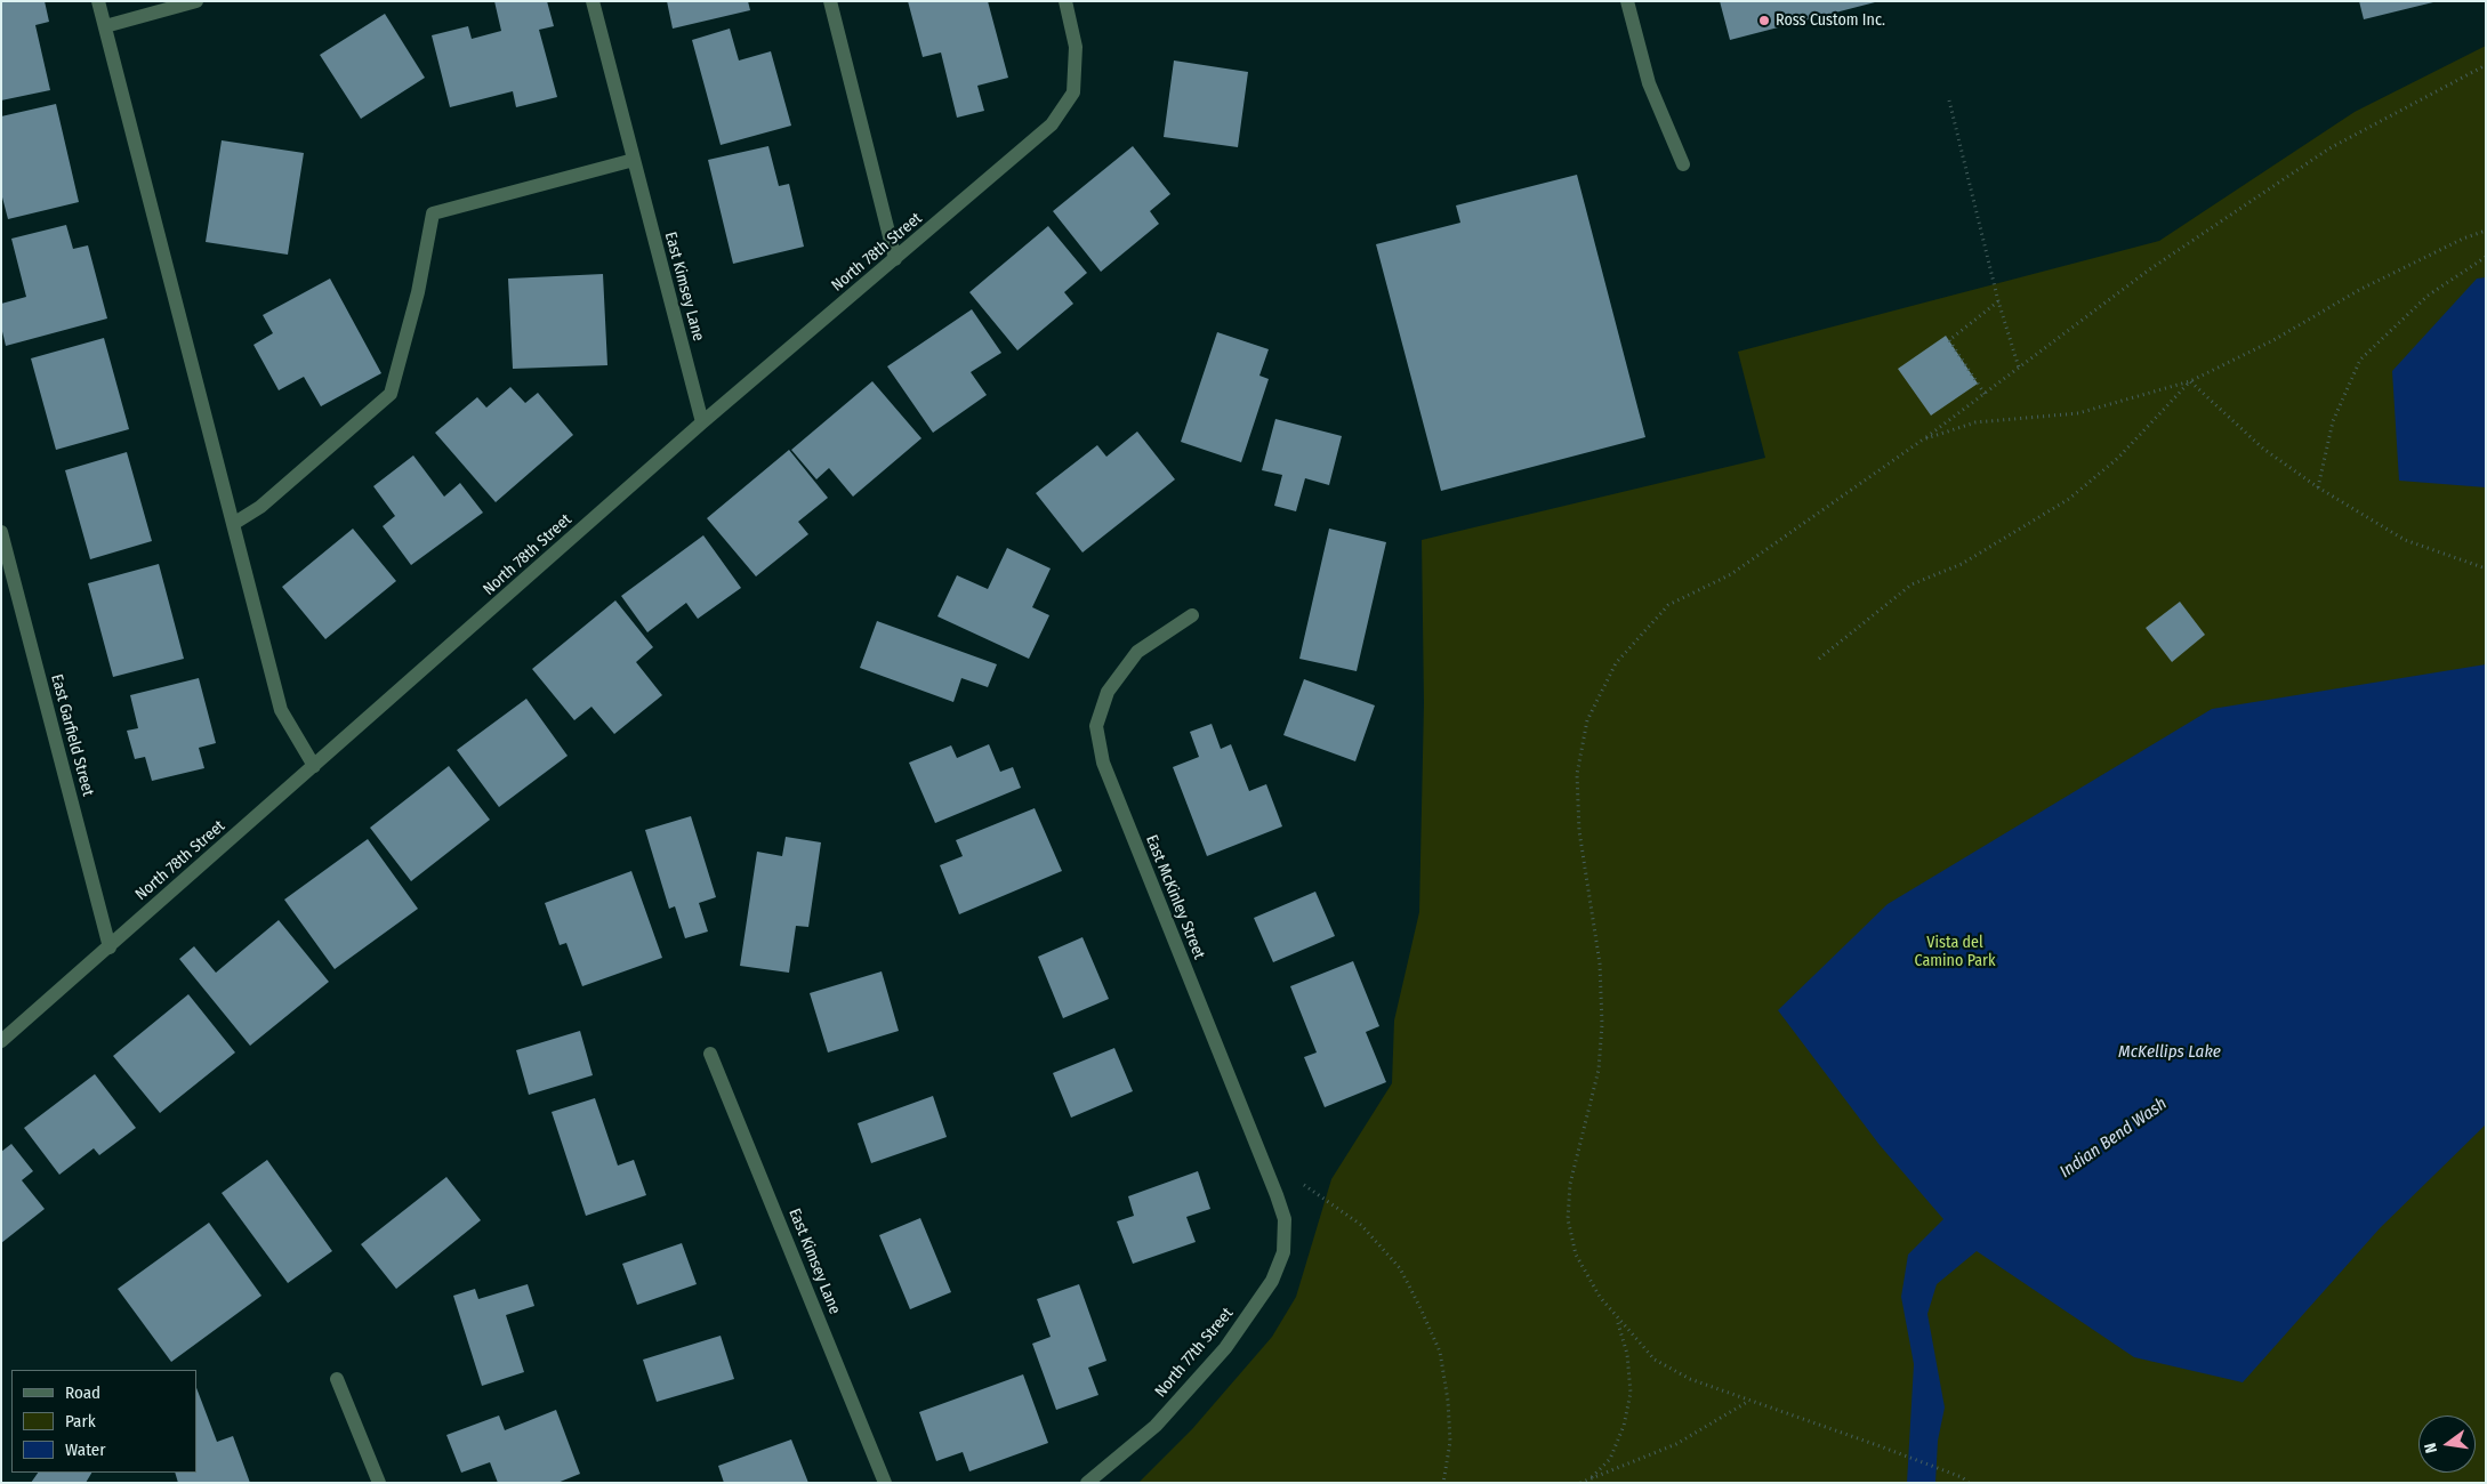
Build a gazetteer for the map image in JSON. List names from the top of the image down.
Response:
{
  "streets": {
    "street": [
      "North 78th Street",
      "East Kimsey Lane",
      "East Garfield Street",
      "East McKinley Street",
      "North 77th Street"
    ]
  },
  "crossings": [
    ["North 78th Street", "East Kimsey Lane"],
    ["North 78th Street", "East Garfield Street"],
    ["East McKinley Street", "North 77th Street"]
  ],
  "water": ["McKellips Lake", "Indian Bend Wash"],
  "parks": ["Vista del Camino Park"],
  "places": ["Ross Custom Inc."],
  "legend": ["Road", "Park", "Water"],
  "north": "left"
}
